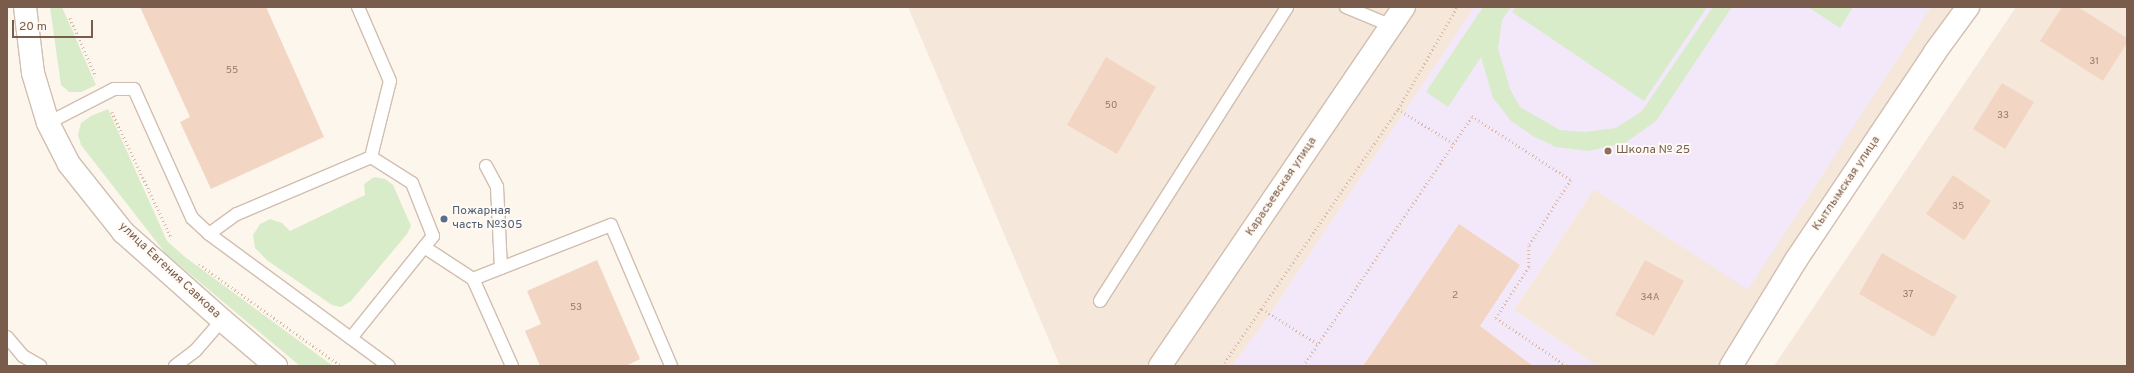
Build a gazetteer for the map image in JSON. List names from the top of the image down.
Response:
{
  "streets": {
    "street": ["Кытлымская улица", "Карасьевская улица", "улица Евгения Савкова"]
  },
  "places": ["Школа № 25", "Пожарная часть №305"],
  "house_numbers": [
    "31",
    "55",
    "50",
    "33",
    "35",
    "37",
    "2",
    "34А",
    "53"
  ],
  "scale_bar": "20 m"
}
